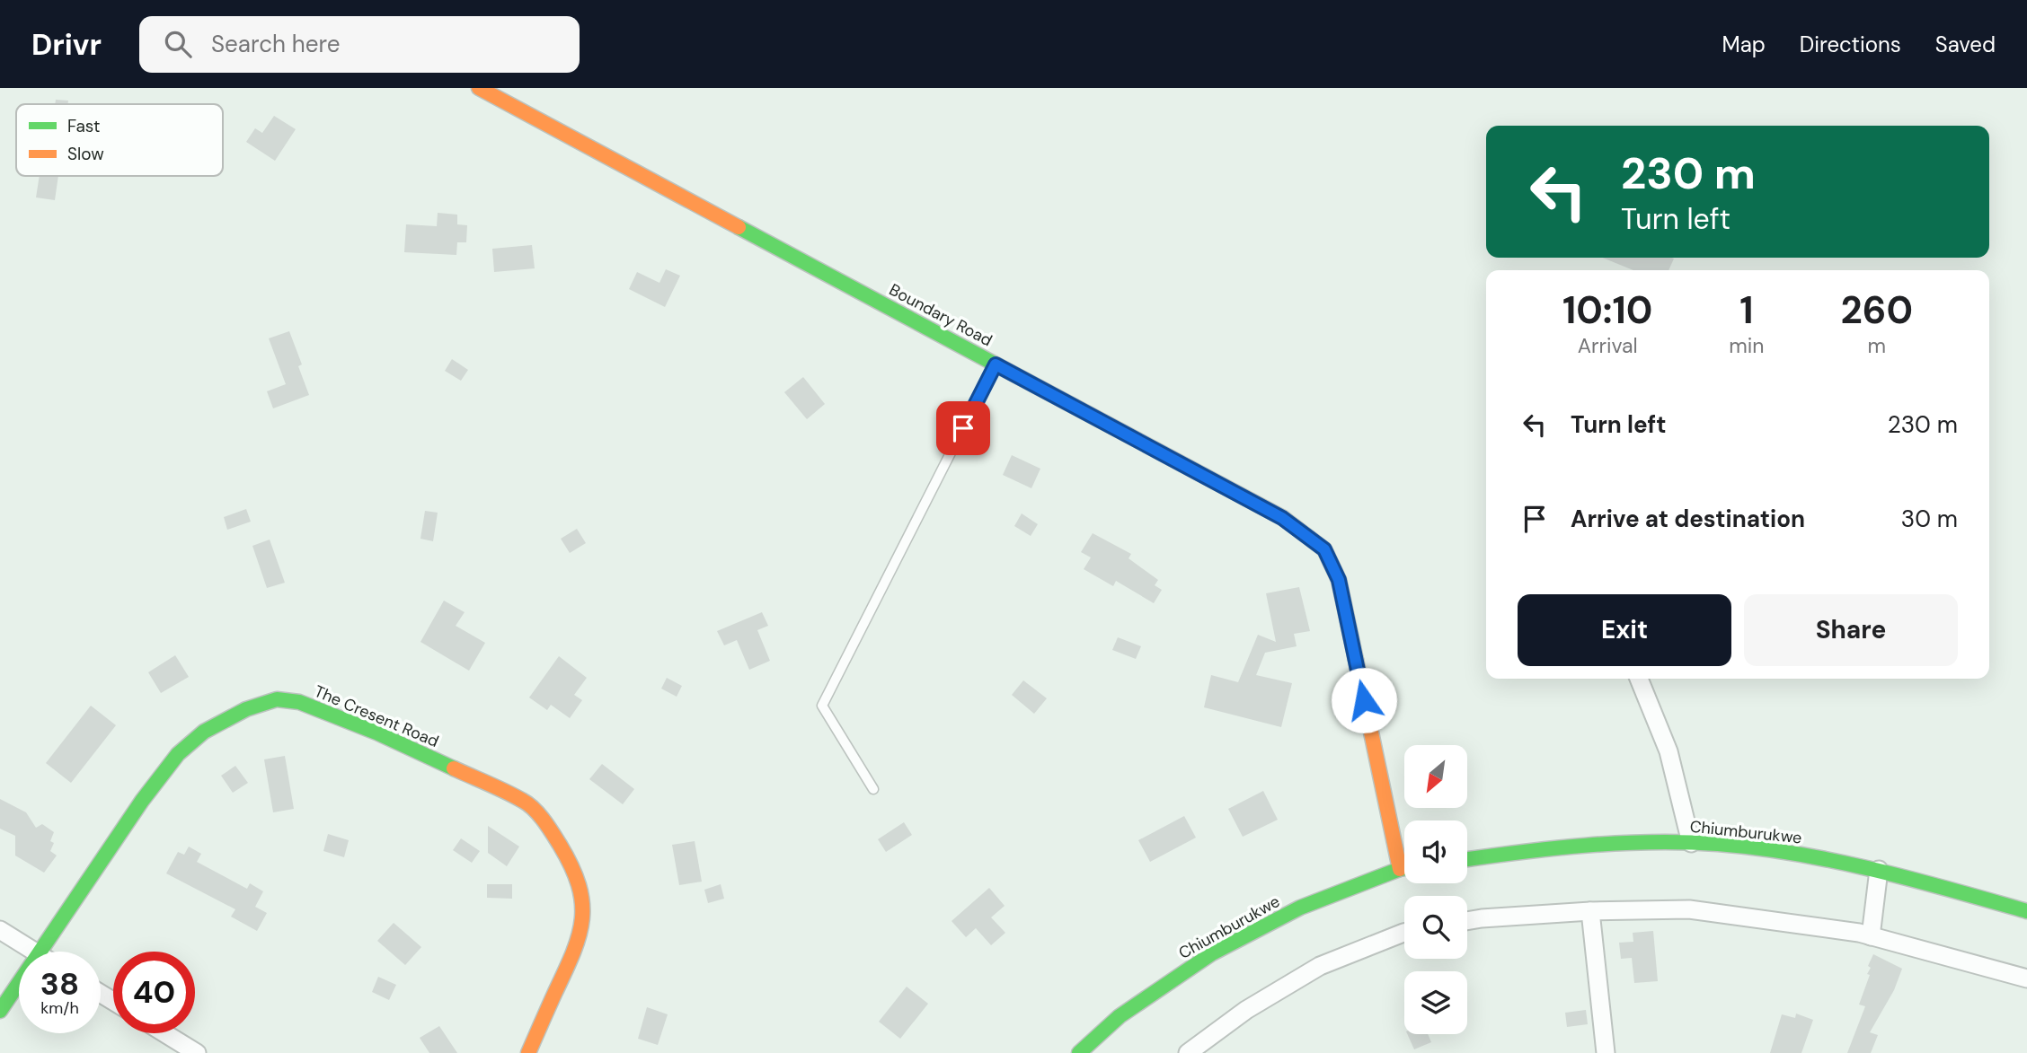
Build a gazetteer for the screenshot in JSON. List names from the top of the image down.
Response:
{
  "streets": {
    "street": ["Boundary Road", "The Cresent Road", "Chiumburukwe"]
  },
  "crossings": [
    ["Boundary Road", "Chiumburukwe"]
  ],
  "legend": ["Fast", "Slow"],
  "north": "bottom left",
  "page": {
    "header": "Drivr",
    "search": "Search here",
    "nav": ["Map", "Directions", "Saved"],
    "turn": ["230 m", "Turn left"],
    "eta": [
      "10:10",
      "Arrival",
      "1",
      "min",
      "260",
      "m"
    ],
    "list": [
      {
        "name": "Turn left",
        "value": "230 m"
      },
      {
        "name": "Arrive at destination",
        "value": "30 m"
      }
    ],
    "buttons": ["Exit", "Share"],
    "speed": "38 km/h",
    "limit": "40"
  }
}
